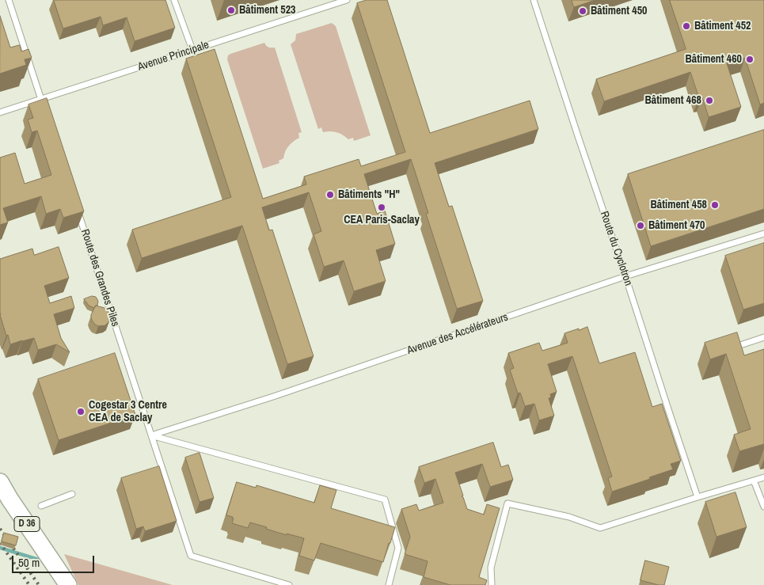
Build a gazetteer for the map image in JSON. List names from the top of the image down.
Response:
{
  "streets": {
    "main road": ["D 36"],
    "lane": [
      "Avenue Principale",
      "Route du Cyclotron",
      "Route des Grandes Piles",
      "Avenue des Accélérateurs"
    ]
  },
  "crossings": [
    ["Route du Cyclotron", "Avenue des Accélérateurs"],
    ["Route des Grandes Piles", "Avenue des Accélérateurs"]
  ],
  "places": [
    "Bâtiment 523",
    "Bâtiment 450",
    "Bâtiment 452",
    "Bâtiment 460",
    "Bâtiment 468",
    "Bâtiments \"H\"",
    "Bâtiment 458",
    "CEA Paris-Saclay",
    "Bâtiment 470",
    "Cogestar 3 Centre CEA de Saclay"
  ],
  "scale_bar": "50 m"
}
